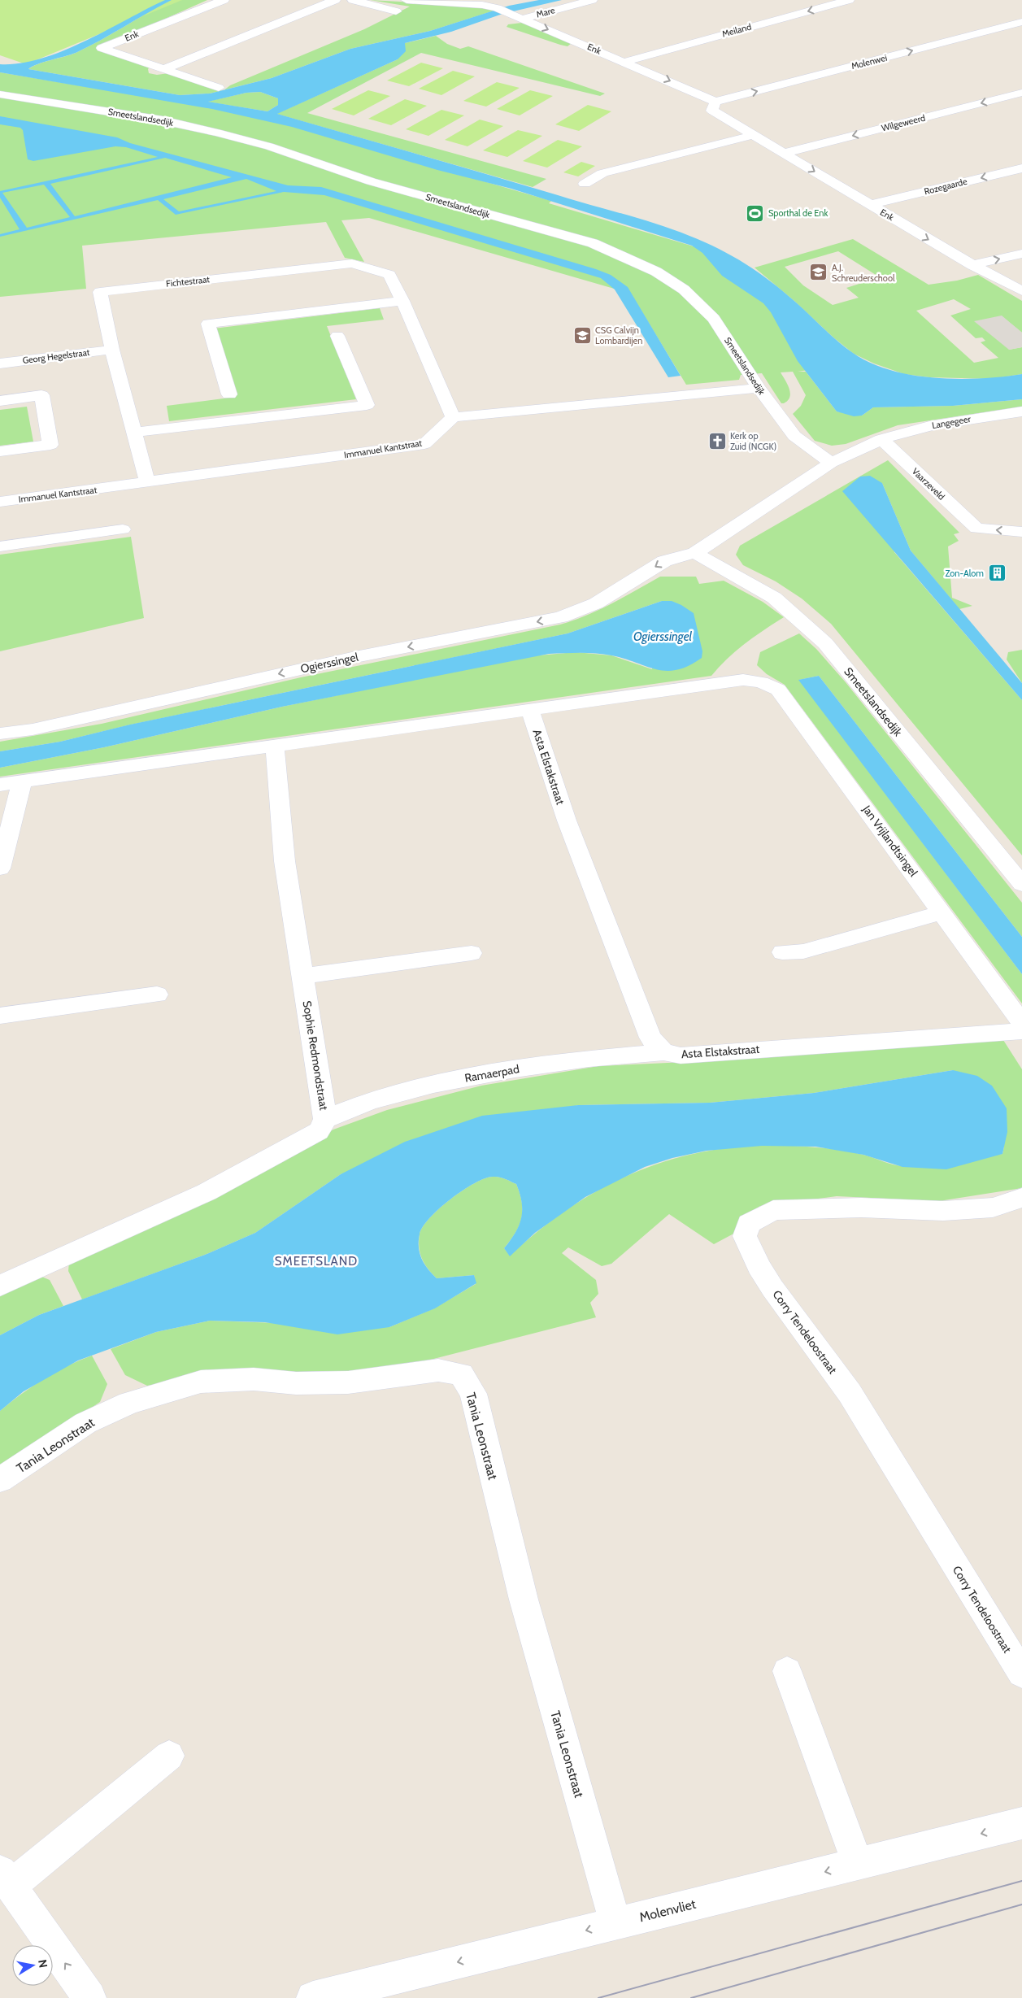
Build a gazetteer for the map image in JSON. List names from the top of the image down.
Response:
{
  "streets": {
    "street": [
      "Mare",
      "Meiland",
      "Enk",
      "Molenwei",
      "Smeetslandsedijk",
      "Wilgeweerd",
      "Rozegaarde",
      "Fichtestraat",
      "Georg Hegelstraat",
      "Langegeer",
      "Immanuel Kantstraat",
      "Vaarzeveld",
      "Ogierssingel",
      "Asta Elstakstraat",
      "Jan Vrijlandtsingel",
      "Sophie Redmondstraat",
      "Ramaerpad",
      "Corry Tendeloostraat",
      "Tania Leonstraat",
      "Molenvliet"
    ]
  },
  "crossings": [
    ["Mare", "Enk"],
    ["Meiland", "Enk"],
    ["Enk", "Molenwei"],
    ["Enk", "Wilgeweerd"],
    ["Enk", "Rozegaarde"],
    ["Smeetslandsedijk", "Ogierssingel"],
    ["Fichtestraat", "Georg Hegelstraat"],
    ["Fichtestraat", "Immanuel Kantstraat"],
    ["Langegeer", "Vaarzeveld"],
    ["Langegeer", "Ogierssingel"],
    ["Vaarzeveld", "Ogierssingel"],
    ["Asta Elstakstraat", "Jan Vrijlandtsingel"],
    ["Asta Elstakstraat", "Ramaerpad"],
    ["Sophie Redmondstraat", "Ramaerpad"],
    ["Tania Leonstraat", "Molenvliet"]
  ],
  "one_way": [
    "Enk",
    "Molenwei",
    "Wilgeweerd",
    "Vaarzeveld",
    "Molenvliet"
  ],
  "districts": ["SMEETSLAND"],
  "water": ["Ogierssingel"],
  "places": {
    "sports": ["Sporthal de Enk"],
    "school or university": ["A.J. Schreuderschool", "CSG Calvijn Lombardijen"],
    "church": ["Kerk op Zuid (NCGK)"],
    "building": ["Zon-Alom"]
  },
  "north": "right"
}
